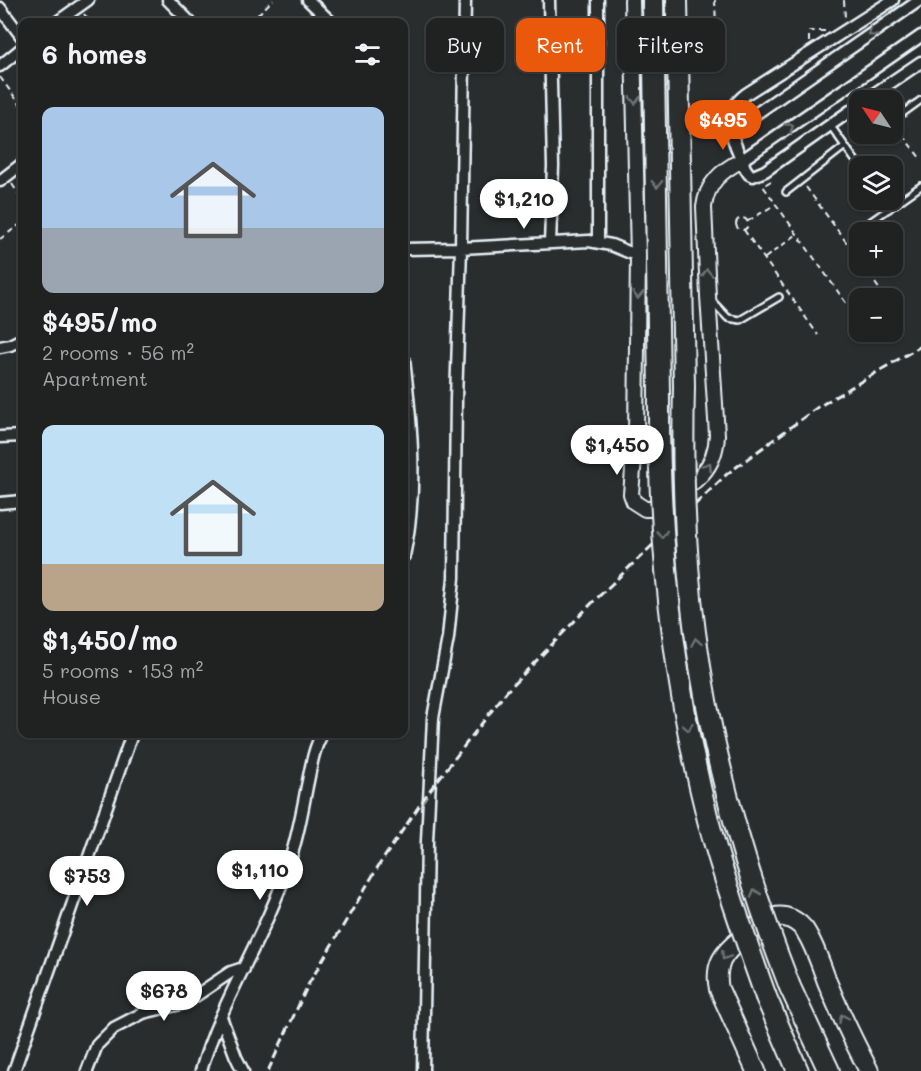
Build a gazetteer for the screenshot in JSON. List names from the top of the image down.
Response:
{
  "north": "top left",
  "page": {
    "chip": ["Buy", "Rent", "Filters"],
    "heading": "6 homes",
    "map_buttons": ["+", "−"],
    "list": [
      {
        "name": "$495/mo",
        "note": "2 rooms · 56 m² · Apartment"
      },
      {
        "name": "$1,450/mo",
        "note": "5 rooms · 153 m² · House"
      }
    ],
    "price": [
      "$495",
      "$1,210",
      "$1,450",
      "$1,110",
      "$753",
      "$678"
    ]
  }
}
